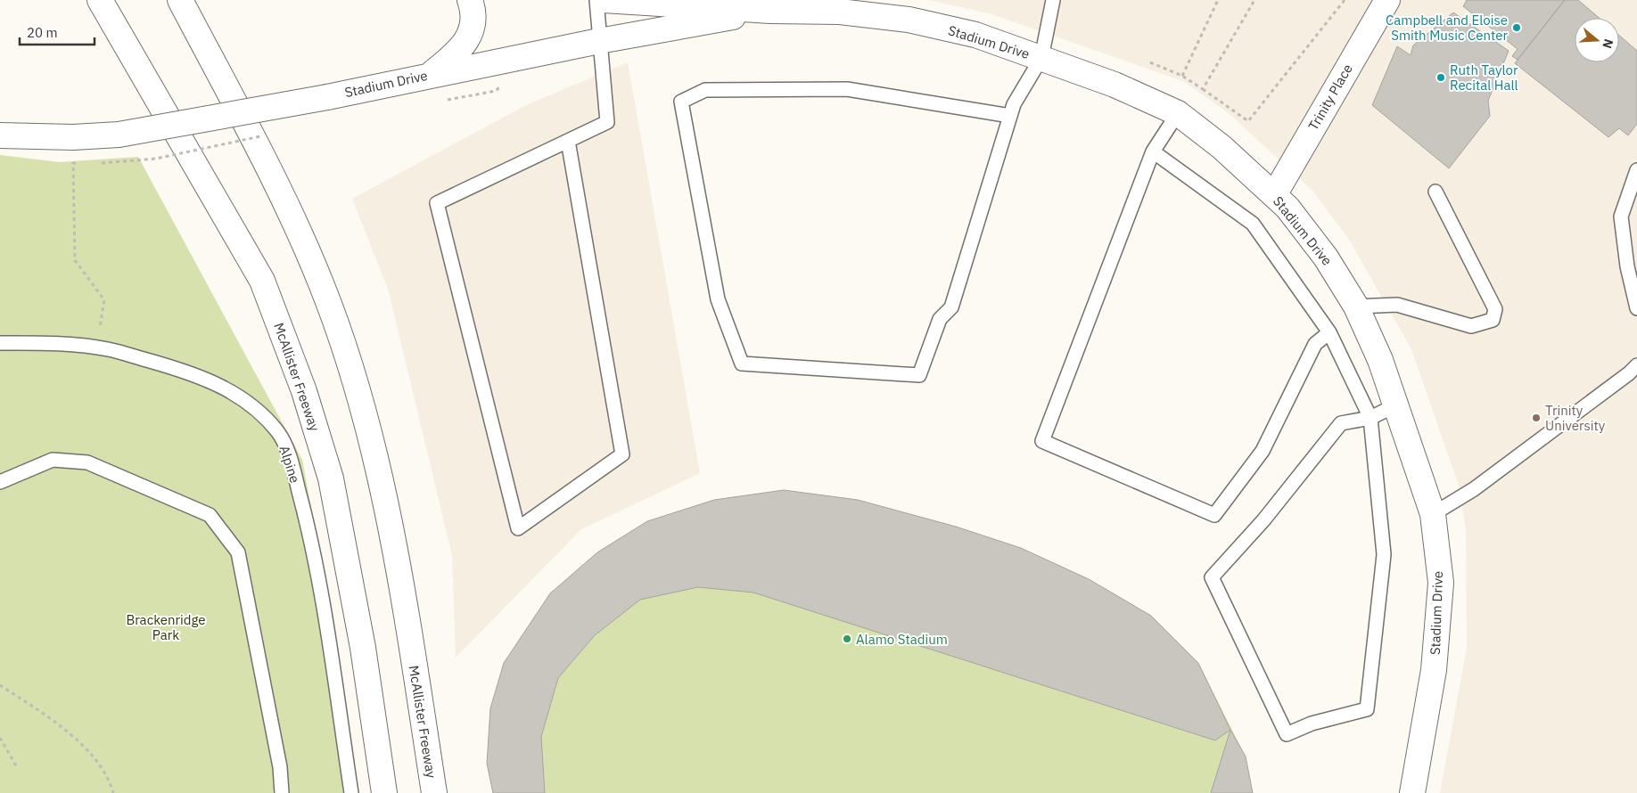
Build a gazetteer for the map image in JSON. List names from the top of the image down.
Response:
{
  "streets": {
    "main road": ["Stadium Drive", "Trinity Place", "McAllister Freeway"],
    "lane": ["Alpine"]
  },
  "crossings": [
    ["Stadium Drive", "Trinity Place"]
  ],
  "parks": ["Brackenridge Park"],
  "places": [
    "Campbell and Eloise Smith Music Center",
    "Ruth Taylor Recital Hall",
    "Trinity University",
    "Alamo Stadium"
  ],
  "scale_bar": "20 m",
  "north": "right"
}
